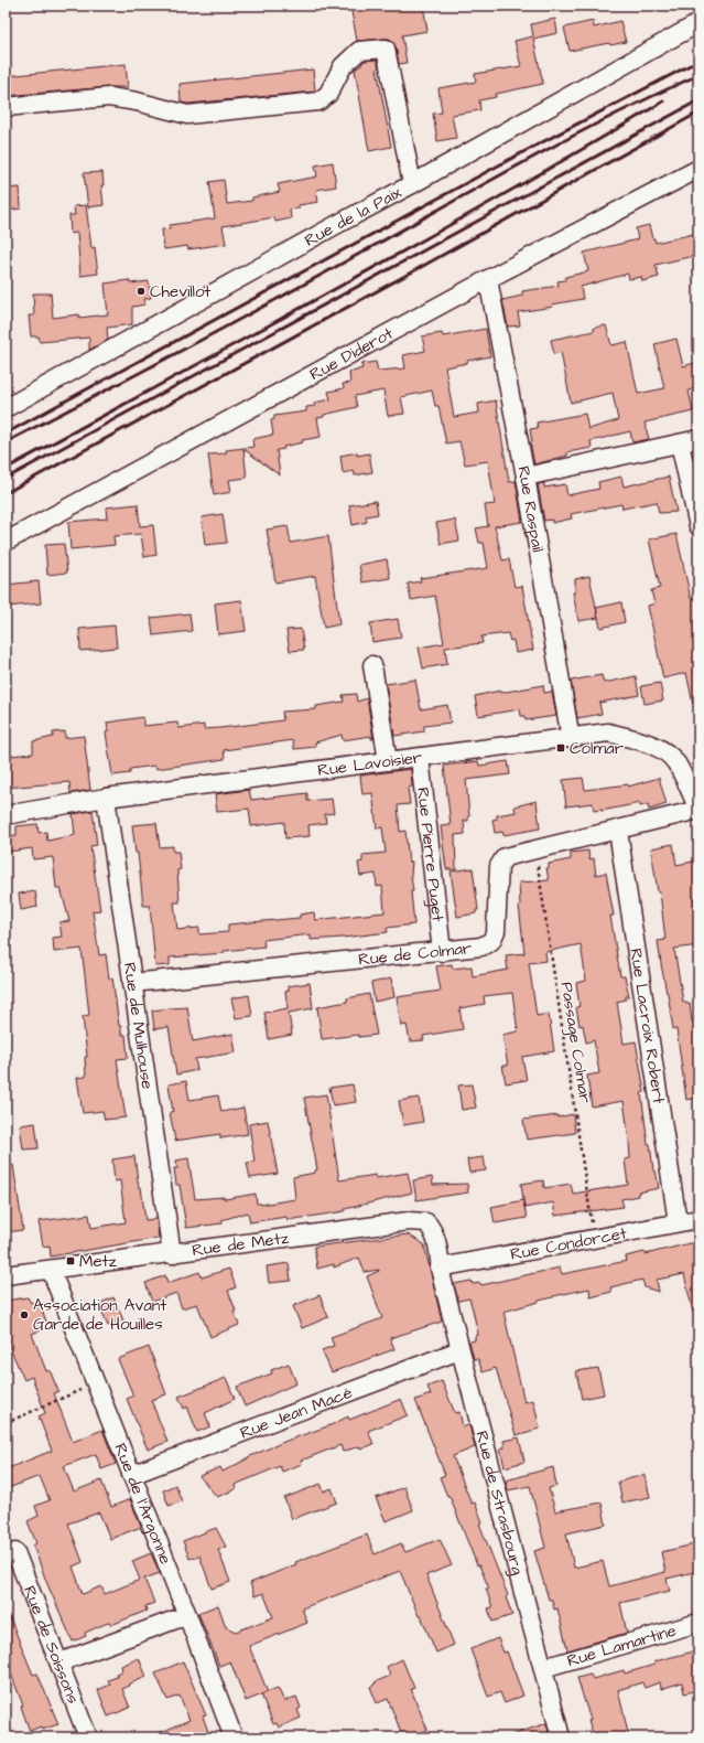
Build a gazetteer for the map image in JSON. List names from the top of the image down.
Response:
{
  "streets": {
    "street": [
      "Rue de la Paix",
      "Rue Diderot",
      "Rue Raspail",
      "Rue Lavoisier",
      "Rue Pierre Puget",
      "Rue de Colmar",
      "Rue de Mulhouse",
      "Rue Lacroix Robert",
      "Rue Condorcet",
      "Rue de Metz",
      "Rue Jean Macé",
      "Rue de Strasbourg",
      "Rue de l'Argonne",
      "Rue de Soissons",
      "Rue Lamartine"
    ],
    "path": ["Passage Colmar"]
  },
  "crossings": [
    ["Rue Diderot", "Rue Raspail"],
    ["Rue Raspail", "Rue Lavoisier"],
    ["Rue Lavoisier", "Rue Pierre Puget"],
    ["Rue Lavoisier", "Rue de Colmar"],
    ["Rue Lavoisier", "Rue de Mulhouse"],
    ["Rue Pierre Puget", "Rue de Colmar"],
    ["Rue de Colmar", "Rue de Mulhouse"],
    ["Rue de Colmar", "Rue Lacroix Robert"],
    ["Rue de Colmar", "Passage Colmar"],
    ["Rue de Mulhouse", "Rue de Metz"],
    ["Rue Lacroix Robert", "Rue Condorcet"],
    ["Passage Colmar", "Rue Condorcet"],
    ["Rue Condorcet", "Rue de Metz"],
    ["Rue Condorcet", "Rue de Strasbourg"],
    ["Rue de Metz", "Rue de Strasbourg"],
    ["Rue de Metz", "Rue de l'Argonne"],
    ["Rue Jean Macé", "Rue de Strasbourg"],
    ["Rue Jean Macé", "Rue de l'Argonne"],
    ["Rue de Strasbourg", "Rue Lamartine"]
  ],
  "places": {
    "other": ["Chevillot", "Association Avant Garde de Houilles"],
    "transit": ["Colmar", "Metz"]
  }
}
